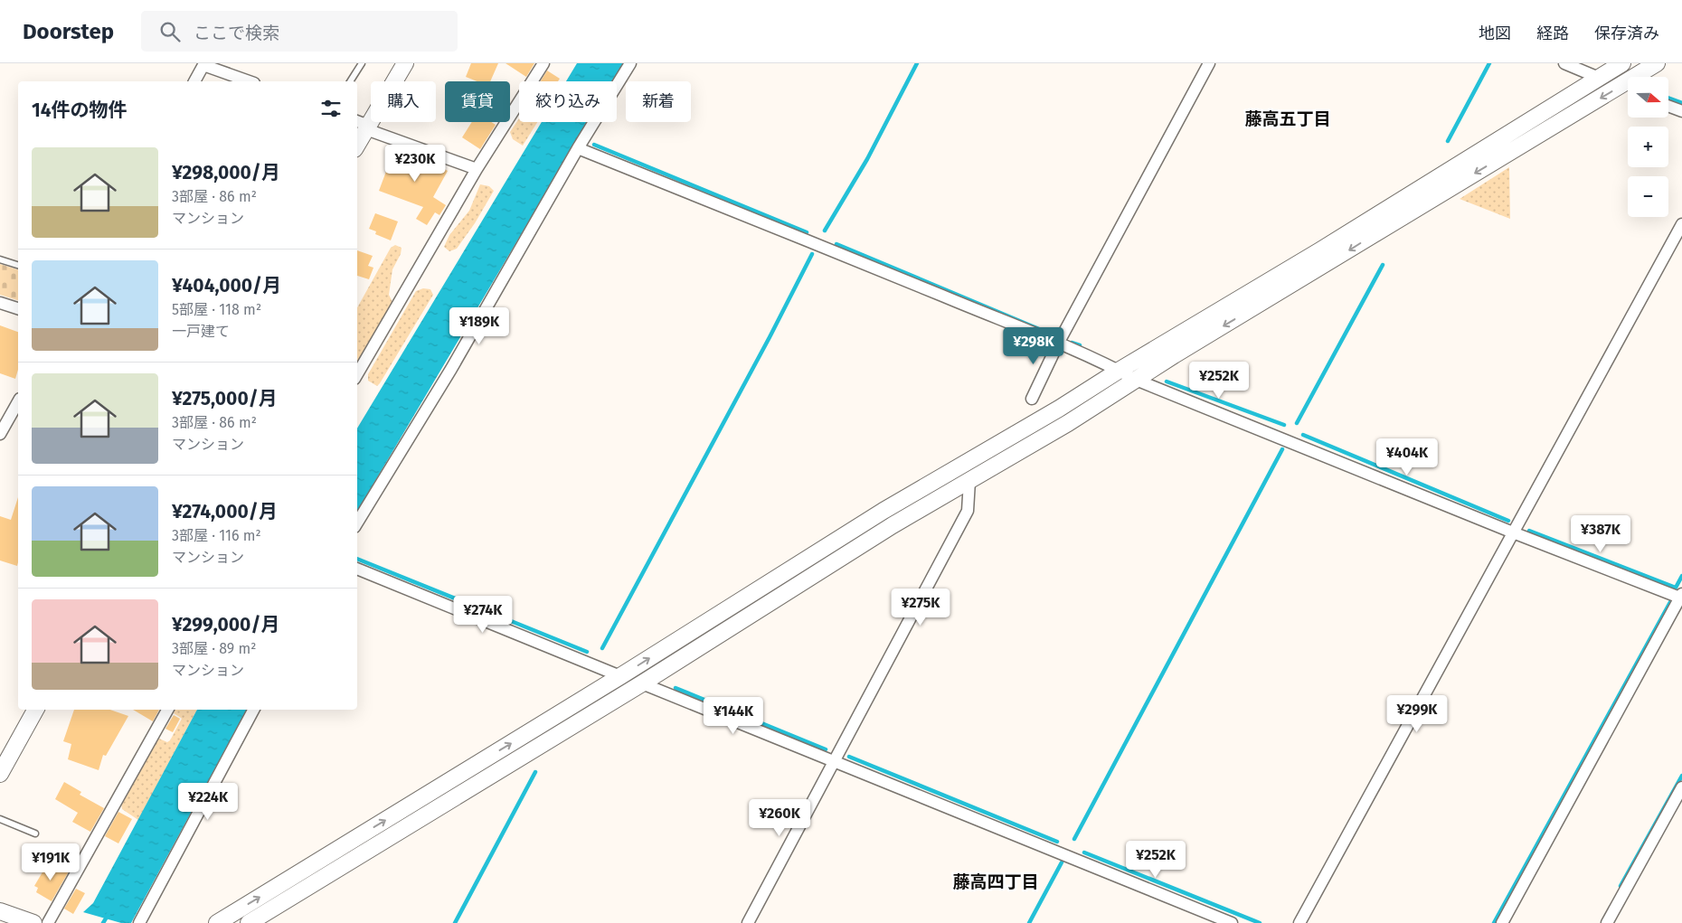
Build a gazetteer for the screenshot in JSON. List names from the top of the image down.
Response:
{
  "districts": ["藤高五丁目", "藤高四丁目"],
  "north": "right",
  "page": {
    "header": "Doorstep",
    "search": "ここで検索",
    "nav": ["地図", "経路", "保存済み"],
    "map_buttons": ["+", "−"],
    "chip": [
      "購入",
      "賃貸",
      "絞り込み",
      "新着"
    ],
    "heading": "14件の物件",
    "list": [
      {
        "name": "¥298,000/月",
        "note": "3部屋 · 86 m² · マンション"
      },
      {
        "name": "¥404,000/月",
        "note": "5部屋 · 118 m² · 一戸建て"
      },
      {
        "name": "¥275,000/月",
        "note": "3部屋 · 86 m² · マンション"
      },
      {
        "name": "¥274,000/月",
        "note": "3部屋 · 116 m² · マンション"
      },
      {
        "name": "¥299,000/月",
        "note": "3部屋 · 89 m² · マンション"
      }
    ],
    "price": [
      "¥230K",
      "¥189K",
      "¥298K",
      "¥252K",
      "¥404K",
      "¥387K",
      "¥275K",
      "¥274K",
      "¥299K",
      "¥144K",
      "¥224K",
      "¥260K",
      "¥252K",
      "¥191K"
    ]
  }
}
